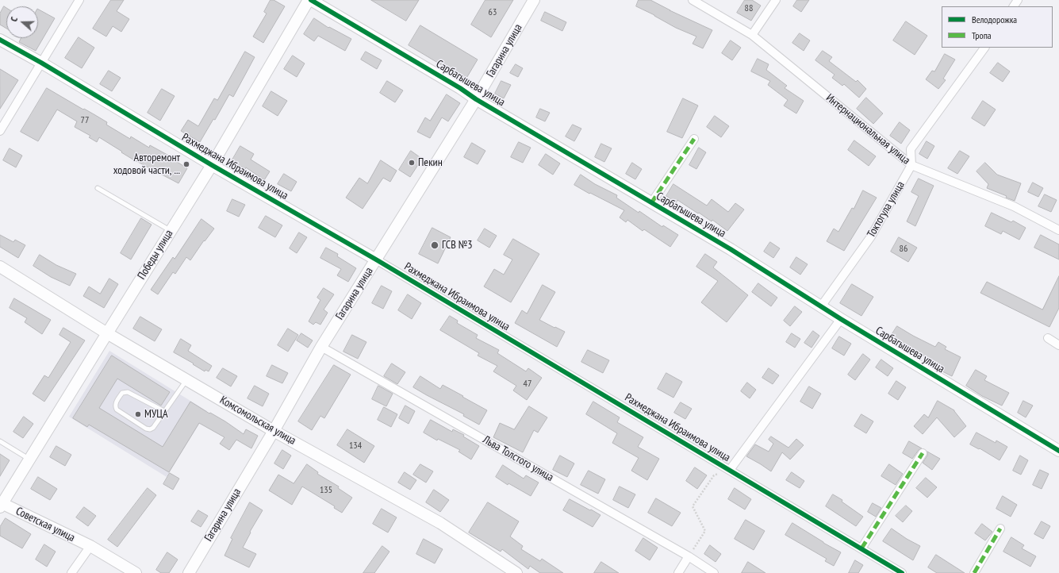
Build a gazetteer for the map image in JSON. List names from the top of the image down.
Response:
{
  "streets": {
    "street": [
      "Гагарина улица",
      "Сарбагышева улица",
      "Интернациональная улица",
      "Рахмеджана Ибраимова улица",
      "Токтогула улица",
      "Победы улица",
      "Комсомольская улица",
      "Льва Толстого улица",
      "Советская улица"
    ]
  },
  "crossings": [
    ["Гагарина улица", "Сарбагышева улица"],
    ["Гагарина улица", "Рахмеджана Ибраимова улица"],
    ["Гагарина улица", "Комсомольская улица"],
    ["Гагарина улица", "Льва Толстого улица"],
    ["Сарбагышева улица", "Токтогула улица"],
    ["Сарбагышева улица", "Победы улица"],
    ["Интернациональная улица", "Токтогула улица"],
    ["Рахмеджана Ибраимова улица", "Победы улица"],
    ["Победы улица", "Комсомольская улица"],
    ["Победы улица", "Советская улица"]
  ],
  "places": [
    "Пекин",
    "Авторемонт ходовой части, ...",
    "ГСВ №3",
    "МУЦА"
  ],
  "house_numbers": [
    "88",
    "63",
    "77",
    "86",
    "47",
    "134",
    "135"
  ],
  "legend": ["Велодорожка", "Тропа"],
  "north": "left"
}
